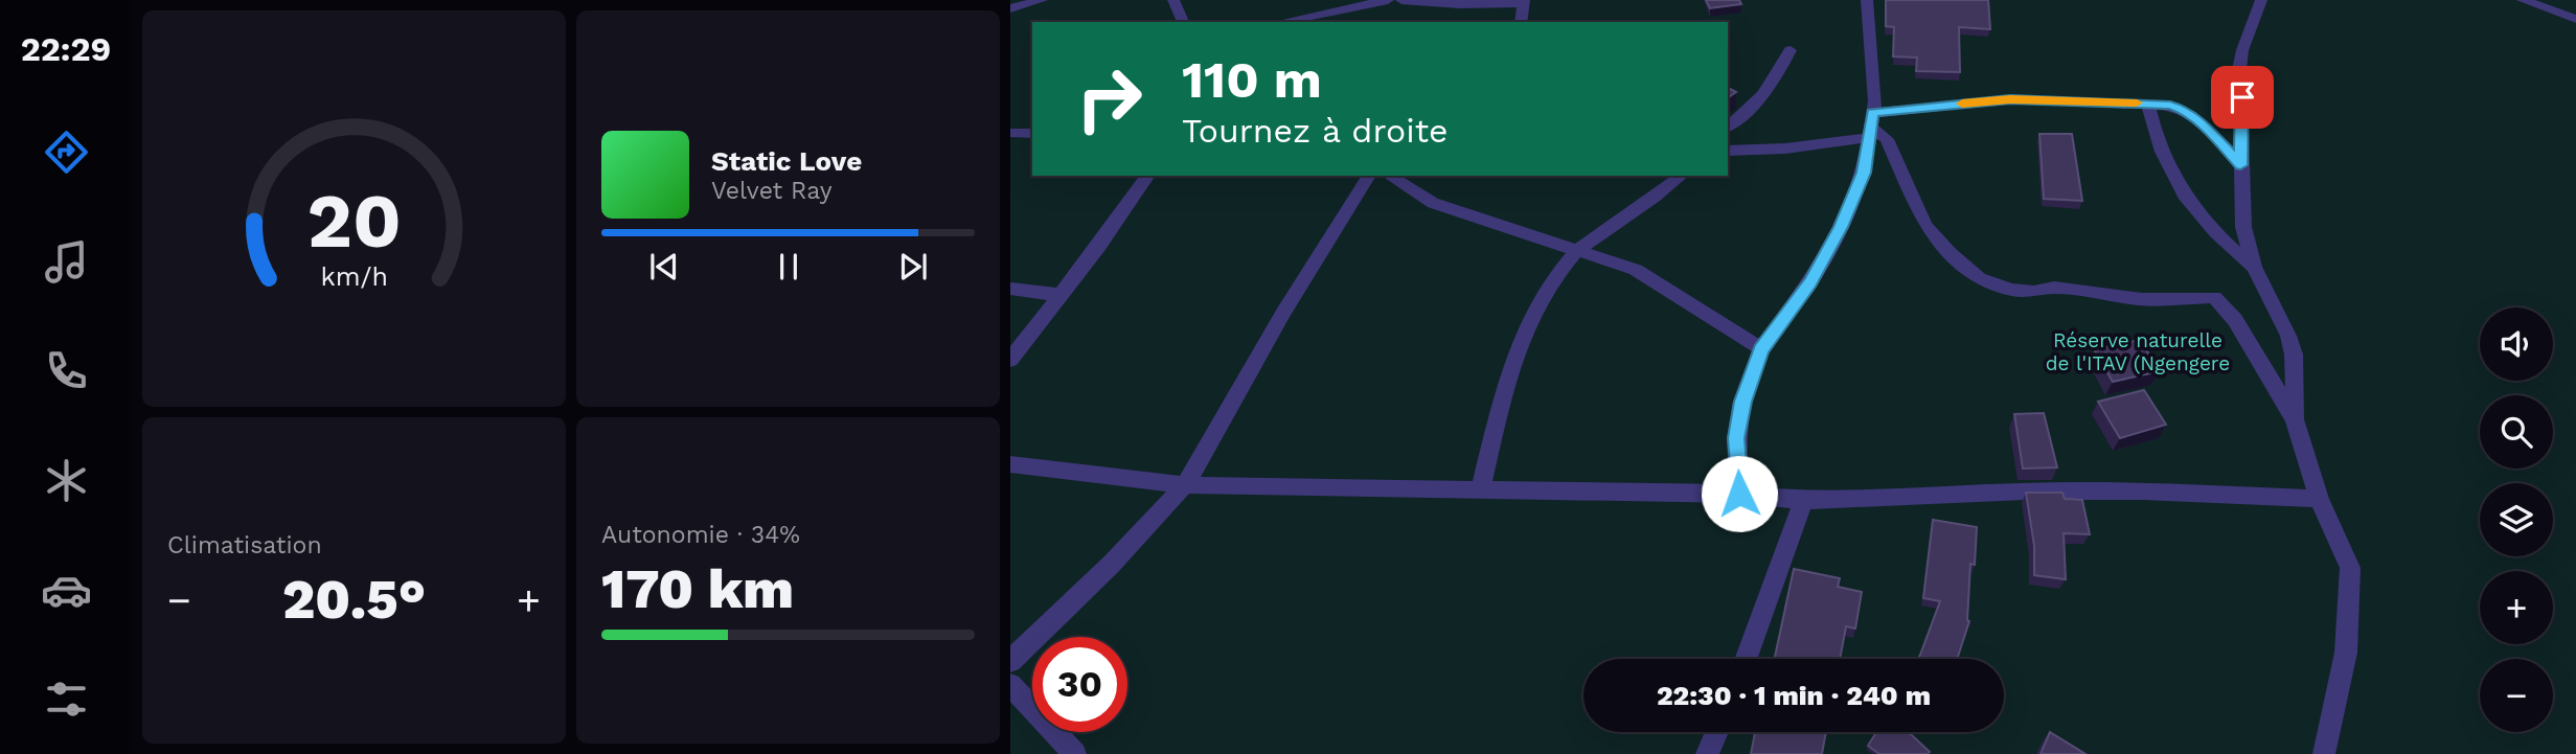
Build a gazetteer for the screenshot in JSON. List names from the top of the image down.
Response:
{
  "parks": ["Réserve naturelle de l'ITAV (Ngengere"],
  "page": {
    "tabs": "22:29",
    "turn": ["110 m", "Tournez à droite"],
    "song": ["Static Love", "Velvet Ray"],
    "map_buttons": ["+", "−"],
    "tile": [
      "Climatisation",
      ["Autonomie · 34%", "170 km"]
    ],
    "heat": ["−", "20.5°", "+"],
    "limit": "30",
    "trip": "22:30 · 1 min · 240 m",
    "gauge": ["20", "km/h"]
  }
}
